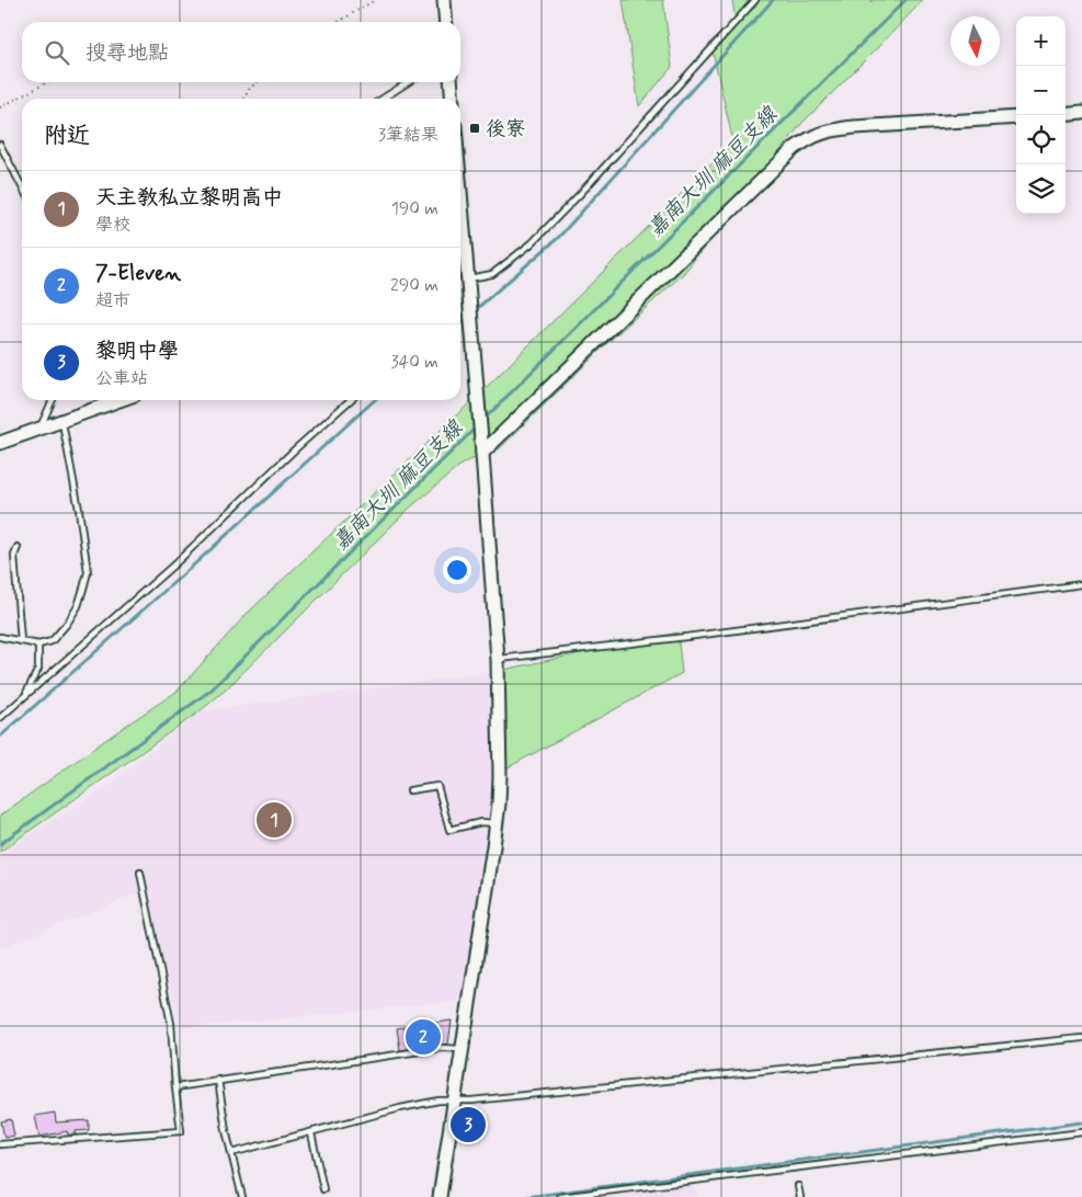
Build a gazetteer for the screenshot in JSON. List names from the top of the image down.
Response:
{
  "water": ["嘉南大圳 麻豆支線"],
  "places": {
    "transit": ["後寮"]
  },
  "north": "bottom",
  "page": {
    "map_buttons": ["+", "−"],
    "search": "搜尋地點",
    "heading": ["附近", "3筆結果"],
    "list": [
      {
        "mark": "1",
        "name": "天主教私立黎明高中",
        "note": "學校",
        "value": "190 m"
      },
      {
        "mark": "2",
        "name": "7-Eleven",
        "note": "超市",
        "value": "290 m"
      },
      {
        "mark": "3",
        "name": "黎明中學",
        "note": "公車站",
        "value": "340 m"
      }
    ],
    "pins": ["1", "2", "3"]
  }
}
